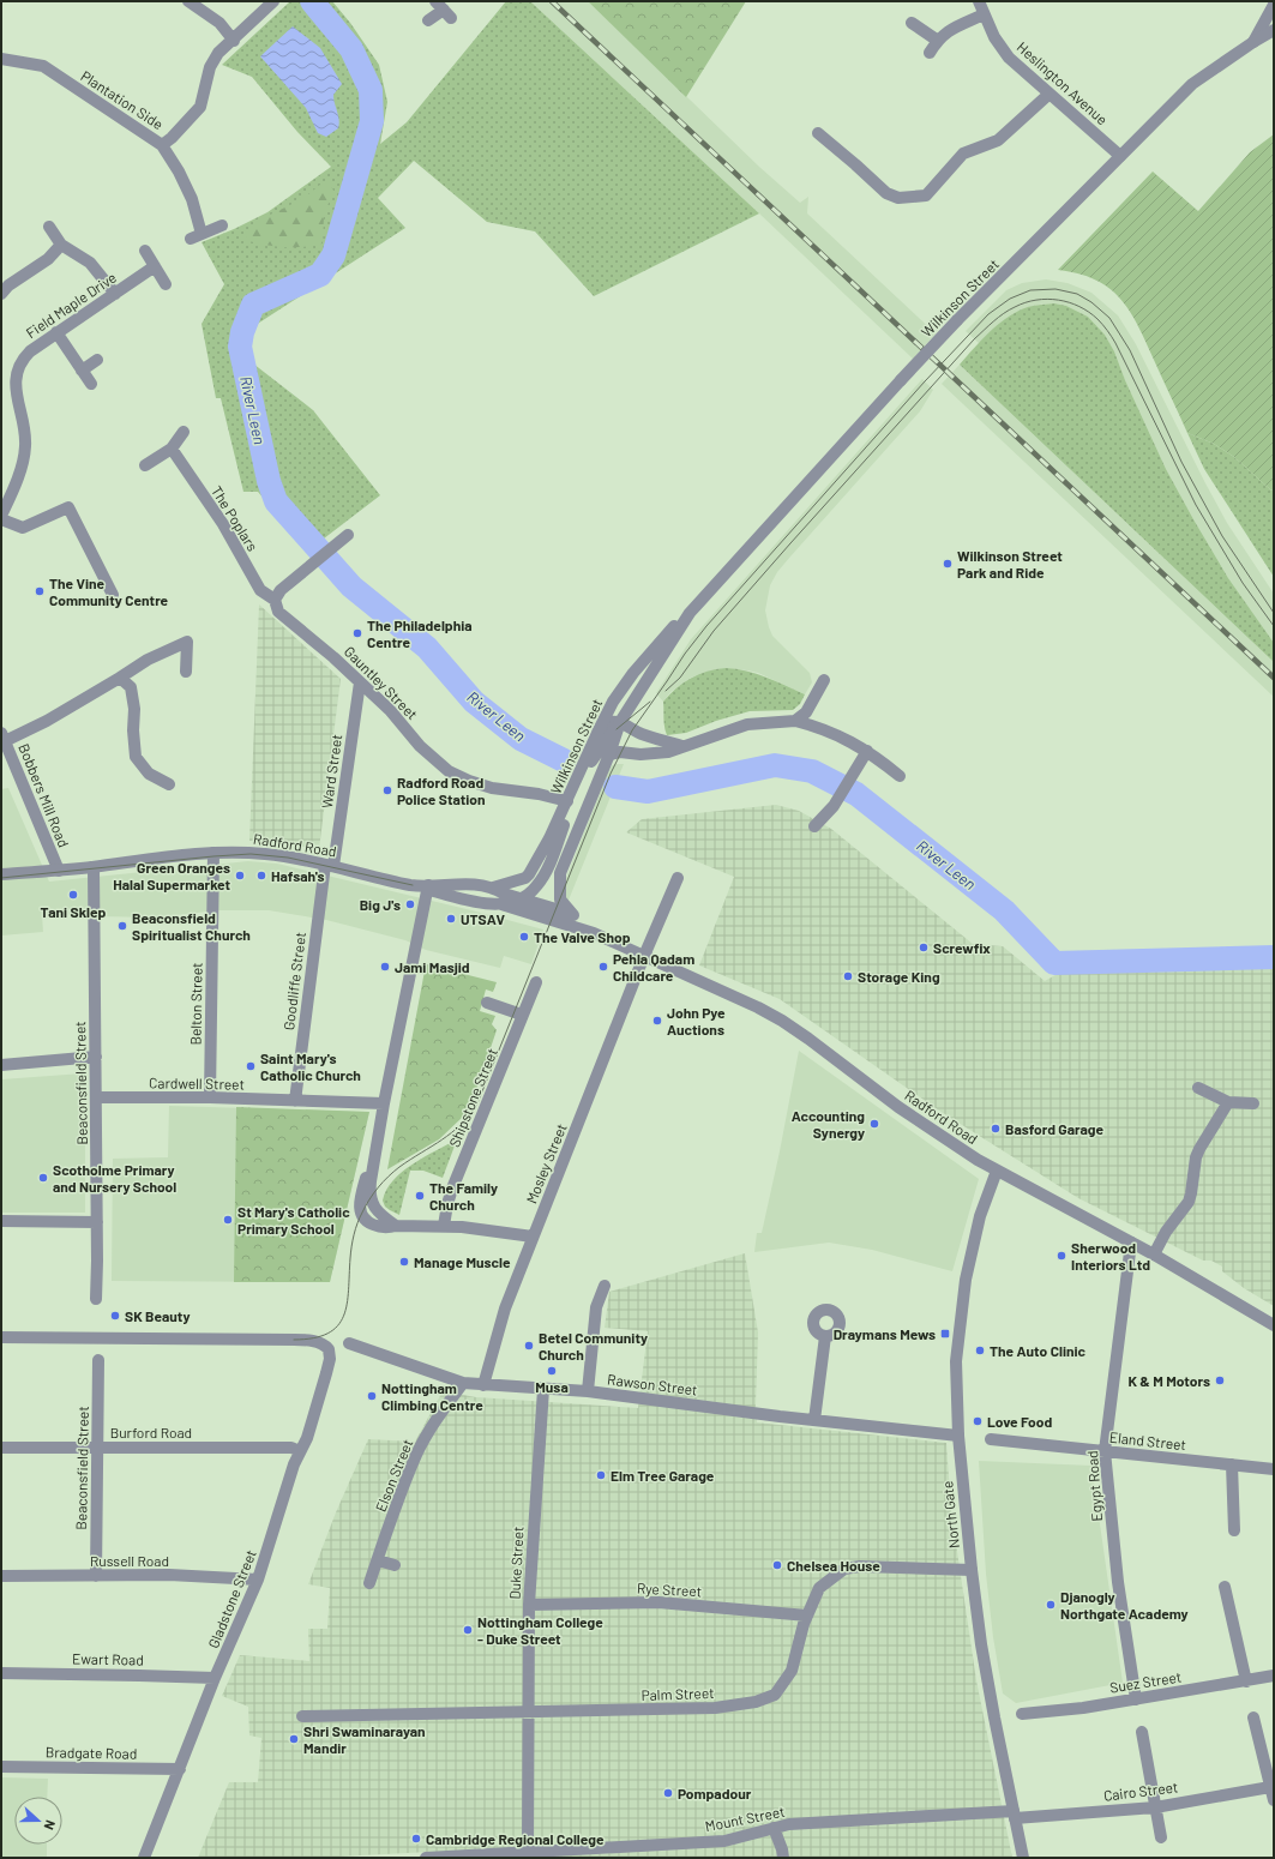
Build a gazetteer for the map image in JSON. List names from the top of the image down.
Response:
{
  "streets": {
    "street": [
      "Heslington Avenue",
      "Plantation Side",
      "Wilkinson Street",
      "Field Maple Drive",
      "The Poplars",
      "Gauntley Street",
      "Ward Street",
      "Bobbers Mill Road",
      "Radford Road",
      "Goodliffe Street",
      "Belton Street",
      "Beaconsfield Street",
      "Cardwell Street",
      "Shipstone Street",
      "Mosley Street",
      "Rawson Street",
      "Burford Road",
      "Eland Street",
      "Elson Street",
      "Egypt Road",
      "North Gate",
      "Russell Road",
      "Duke Street",
      "Rye Street",
      "Gladstone Street",
      "Ewart Road",
      "Suez Street",
      "Palm Street",
      "Bradgate Road",
      "Cairo Street",
      "Mount Street"
    ]
  },
  "crossings": [
    ["Heslington Avenue", "Wilkinson Street"],
    ["Wilkinson Street", "Gauntley Street"],
    ["Wilkinson Street", "Radford Road"],
    ["The Poplars", "Gauntley Street"],
    ["Gauntley Street", "Ward Street"],
    ["Ward Street", "Radford Road"],
    ["Ward Street", "Goodliffe Street"],
    ["Bobbers Mill Road", "Radford Road"],
    ["Radford Road", "Goodliffe Street"],
    ["Radford Road", "Belton Street"],
    ["Radford Road", "Beaconsfield Street"],
    ["Radford Road", "Mosley Street"],
    ["Radford Road", "Egypt Road"],
    ["Radford Road", "North Gate"],
    ["Goodliffe Street", "Cardwell Street"],
    ["Belton Street", "Cardwell Street"],
    ["Beaconsfield Street", "Cardwell Street"],
    ["Beaconsfield Street", "Burford Road"],
    ["Beaconsfield Street", "Russell Road"],
    ["Mosley Street", "Rawson Street"],
    ["Rawson Street", "Elson Street"],
    ["Rawson Street", "North Gate"],
    ["Rawson Street", "Duke Street"],
    ["Burford Road", "Gladstone Street"],
    ["Eland Street", "Egypt Road"],
    ["Egypt Road", "Suez Street"],
    ["North Gate", "Palm Street"],
    ["North Gate", "Cairo Street"],
    ["North Gate", "Mount Street"],
    ["Russell Road", "Gladstone Street"],
    ["Duke Street", "Rye Street"],
    ["Duke Street", "Palm Street"],
    ["Duke Street", "Mount Street"],
    ["Rye Street", "Palm Street"],
    ["Gladstone Street", "Ewart Road"],
    ["Gladstone Street", "Bradgate Road"],
    ["Cairo Street", "Mount Street"]
  ],
  "water": ["River Leen"],
  "places": {
    "other": [
      "Wilkinson Street Park and Ride",
      "The Vine Community Centre",
      "The Philadelphia Centre",
      "Radford Road Police Station",
      "Green Oranges Halal Supermarket",
      "Hafsah's",
      "Tani Sklep",
      "Big J's",
      "UTSAV",
      "Beaconsfield Spiritualist Church",
      "The Valve Shop",
      "Screwfix",
      "Jami Masjid",
      "Pehla Qadam Childcare",
      "Storage King",
      "John Pye Auctions",
      "Saint Mary's Catholic Church",
      "Accounting Synergy",
      "Basford Garage",
      "Scotholme Primary and Nursery School",
      "The Family Church",
      "St Mary's Catholic Primary School",
      "Sherwood Interiors Ltd",
      "Manage Muscle",
      "SK Beauty",
      "Betel Community Church",
      "The Auto Clinic",
      "Musa",
      "K & M Motors",
      "Nottingham Climbing Centre",
      "Love Food",
      "Elm Tree Garage",
      "Chelsea House",
      "Djanogly Northgate Academy",
      "Nottingham College - Duke Street",
      "Shri Swaminarayan Mandir",
      "Pompadour",
      "Cambridge Regional College"
    ],
    "transit": ["Draymans Mews"]
  },
  "north": "right"
}
